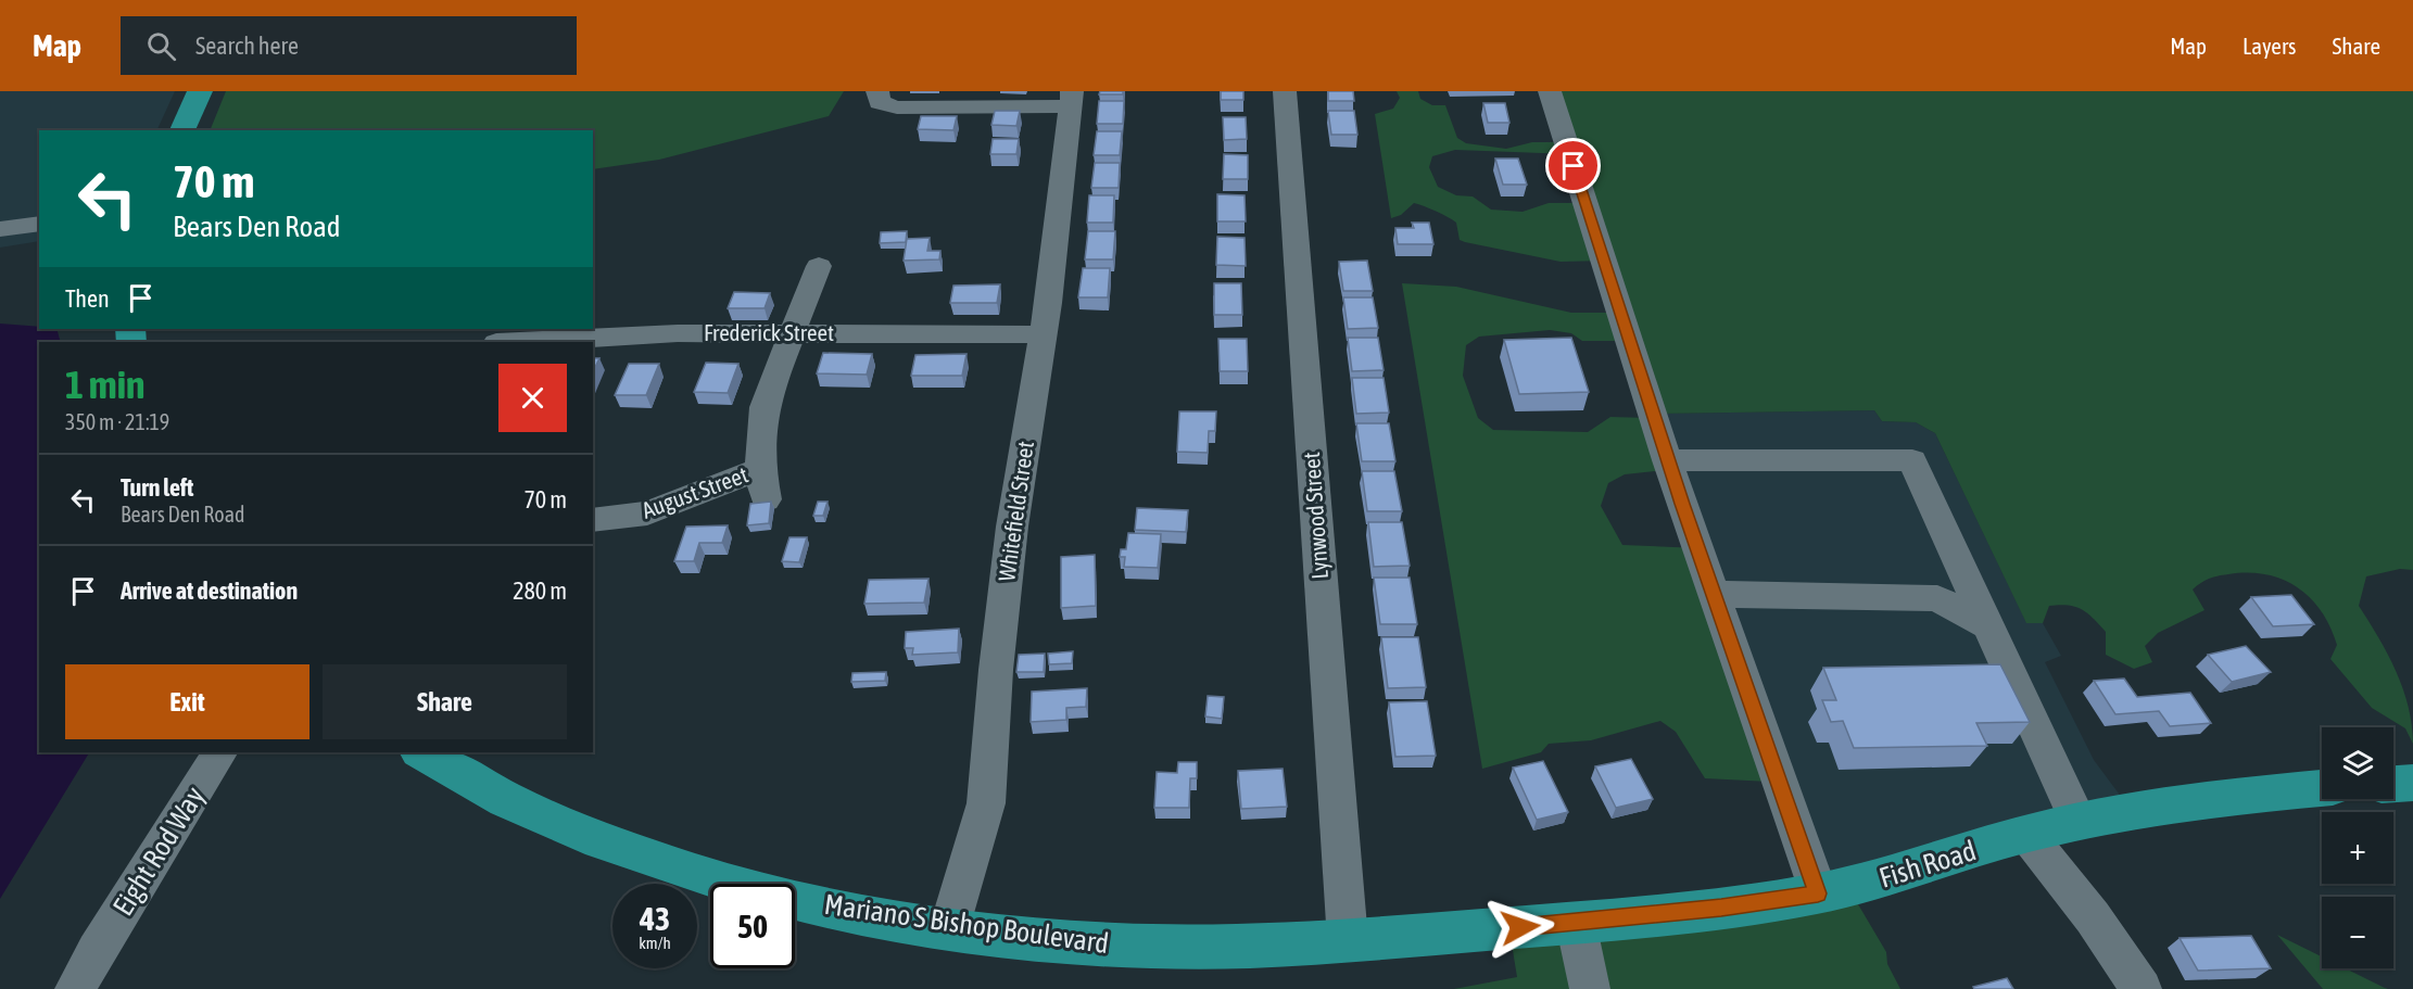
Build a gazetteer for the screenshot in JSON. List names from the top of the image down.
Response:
{
  "streets": {
    "main road": ["Fish Road", "Mariano S Bishop Boulevard"],
    "street": [
      "Frederick Street",
      "August Street",
      "Whitefield Street",
      "Lynwood Street",
      "Eight Rod Way"
    ]
  },
  "crossings": [
    ["Frederick Street", "August Street"],
    ["Frederick Street", "Whitefield Street"],
    ["Whitefield Street", "Mariano S Bishop Boulevard"],
    ["Lynwood Street", "Mariano S Bishop Boulevard"],
    ["Fish Road", "Mariano S Bishop Boulevard"]
  ],
  "page": {
    "header": "Map",
    "search": "Search here",
    "nav": ["Map", "Layers", "Share"],
    "turn": ["70 m", "Bears Den Road"],
    "then": "Then",
    "heading": ["1 min", "350 m · 21:19"],
    "list": [
      {
        "name": "Turn left",
        "note": "Bears Den Road",
        "value": "70 m"
      },
      {
        "name": "Arrive at destination",
        "value": "280 m"
      }
    ],
    "buttons": ["Exit", "Share"],
    "map_buttons": ["+", "−"],
    "speed": "43 km/h",
    "limit": "50"
  }
}
